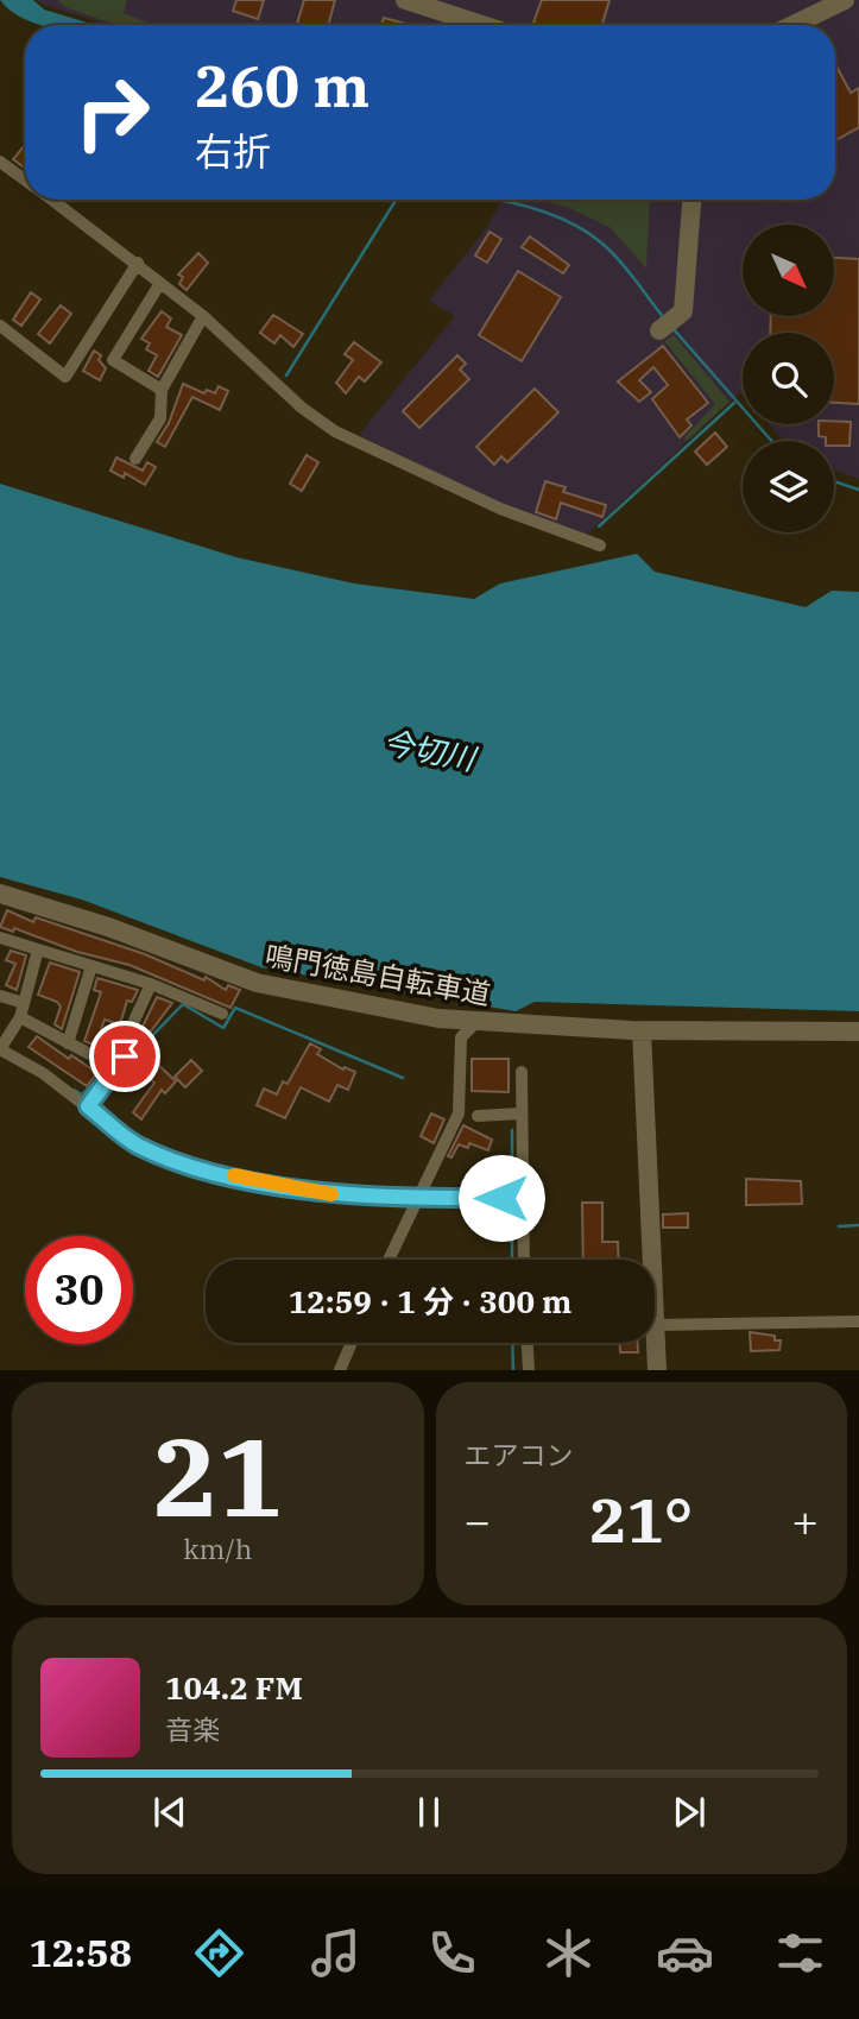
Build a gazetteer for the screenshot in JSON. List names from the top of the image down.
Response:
{
  "streets": {
    "main road": ["鳴門徳島自転車道"]
  },
  "water": ["今切川"],
  "north": "bottom right",
  "page": {
    "turn": ["260 m", "右折"],
    "limit": "30",
    "trip": "12:59 · 1 分 · 300 m",
    "tile": [
      ["21", "km/h"],
      "エアコン"
    ],
    "heat": ["−", "21°", "+"],
    "song": ["104.2 FM", "音楽"],
    "tabs": "12:58"
  }
}
